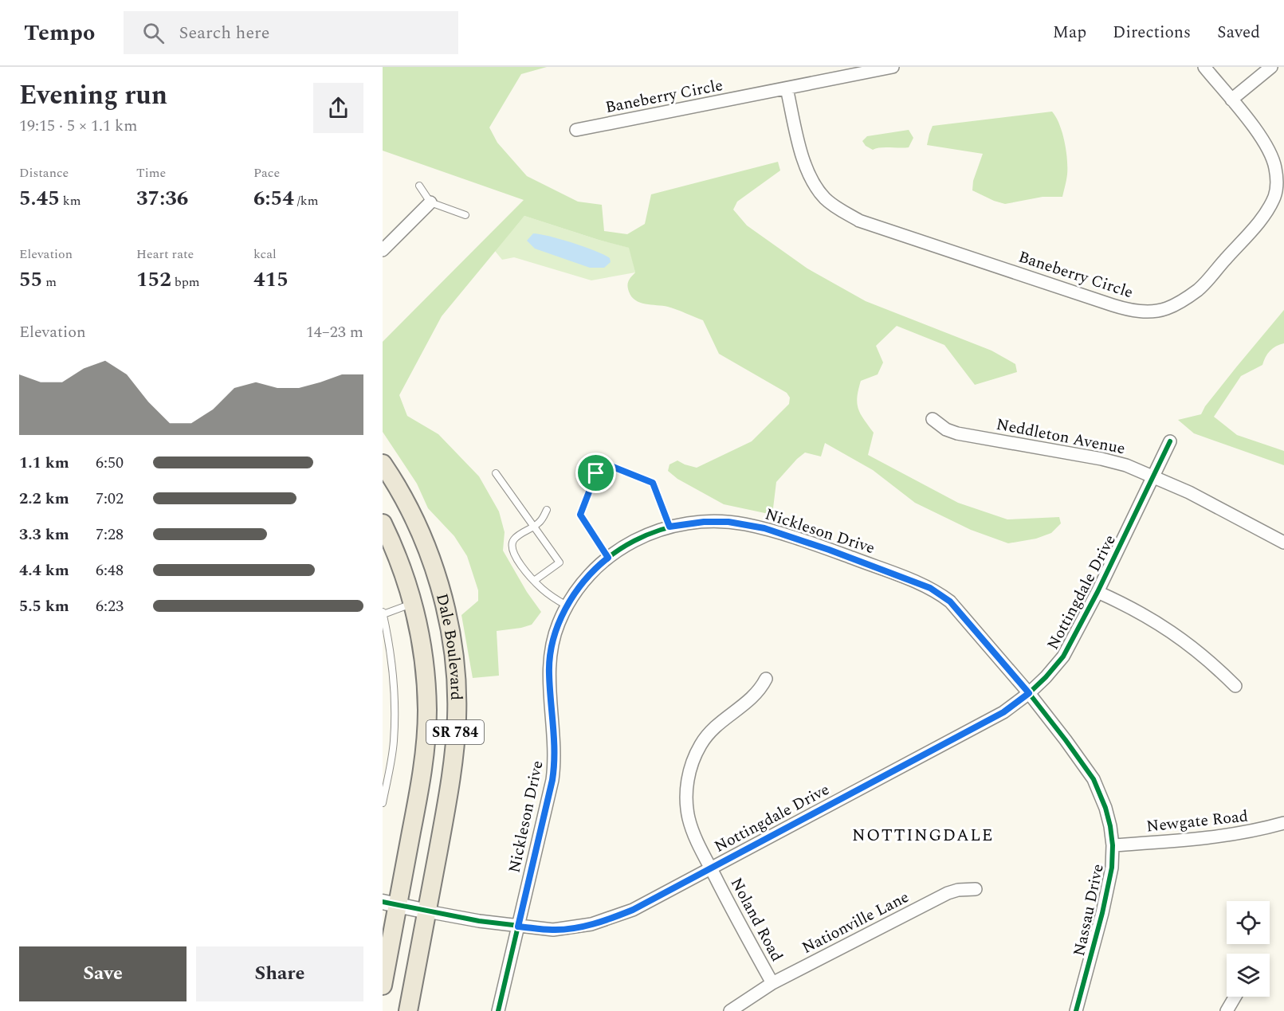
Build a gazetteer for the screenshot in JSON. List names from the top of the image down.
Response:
{
  "streets": {
    "main road": ["Dale Boulevard", "SR 784"],
    "street": [
      "Baneberry Circle",
      "Neddleton Avenue",
      "Nickleson Drive",
      "Nottingdale Drive",
      "Newgate Road",
      "Nassau Drive",
      "Noland Road",
      "Nationville Lane"
    ]
  },
  "crossings": [
    ["Neddleton Avenue", "Nottingdale Drive"],
    ["Nickleson Drive", "Nottingdale Drive"],
    ["Nickleson Drive", "Nassau Drive"],
    ["Nottingdale Drive", "Dale Boulevard"],
    ["Nottingdale Drive", "Nassau Drive"],
    ["Nottingdale Drive", "Noland Road"],
    ["Newgate Road", "Nassau Drive"],
    ["Noland Road", "Nationville Lane"]
  ],
  "districts": ["NOTTINGDALE"],
  "page": {
    "header": "Tempo",
    "search": "Search here",
    "nav": ["Map", "Directions", "Saved"],
    "heading": ["Evening run", "19:15 · 5 × 1.1 km"],
    "stats": [
      ["Distance", "5.45 km"],
      ["Time", "37:36"],
      ["Pace", "6:54 /km"],
      ["Elevation", "55 m"],
      ["Heart rate", "152 bpm"],
      ["kcal", "415"]
    ],
    "chart": ["Elevation", "14–23 m"],
    "list": [
      {
        "name": "1.1 km",
        "note": "6:50"
      },
      {
        "name": "2.2 km",
        "note": "7:02"
      },
      {
        "name": "3.3 km",
        "note": "7:28"
      },
      {
        "name": "4.4 km",
        "note": "6:48"
      },
      {
        "name": "5.5 km",
        "note": "6:23"
      }
    ],
    "buttons": ["Save", "Share"]
  }
}
